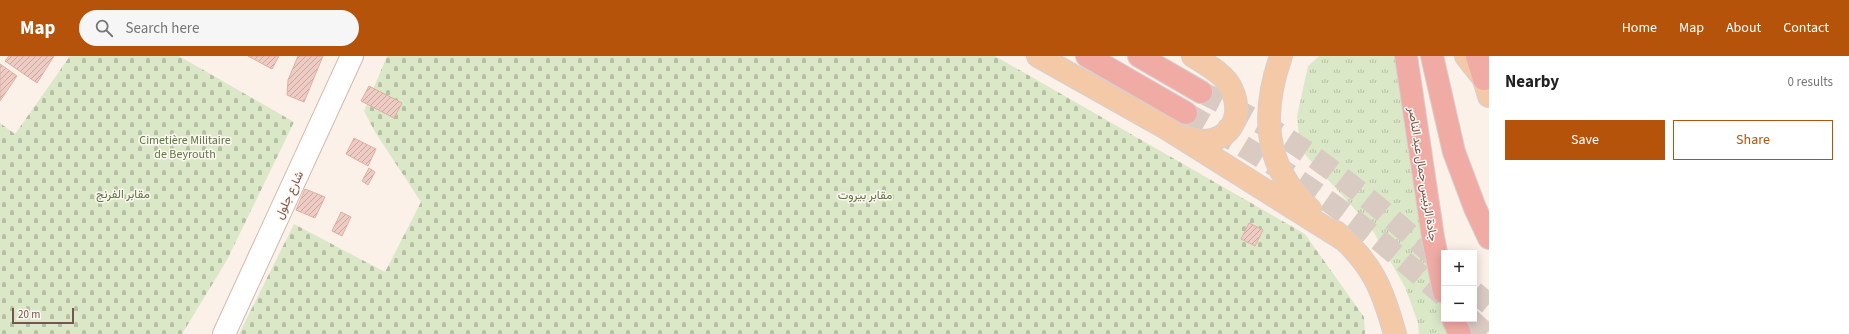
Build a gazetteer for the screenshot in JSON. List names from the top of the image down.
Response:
{
  "streets": {
    "highway": ["جادة الرئيس جمال عبد الناصر"],
    "main road": ["شارع جلول"]
  },
  "parks": ["Cimetière Militaire de Beyrouth", "مقابر الفرنج", "مقابر بيروت"],
  "scale_bar": "20 m",
  "page": {
    "header": "Map",
    "search": "Search here",
    "nav": [
      "Home",
      "Map",
      "About",
      "Contact"
    ],
    "heading": ["Nearby", "0 results"],
    "buttons": ["Save", "Share"],
    "map_buttons": ["+", "−"],
    "scale": "20 m"
  }
}
